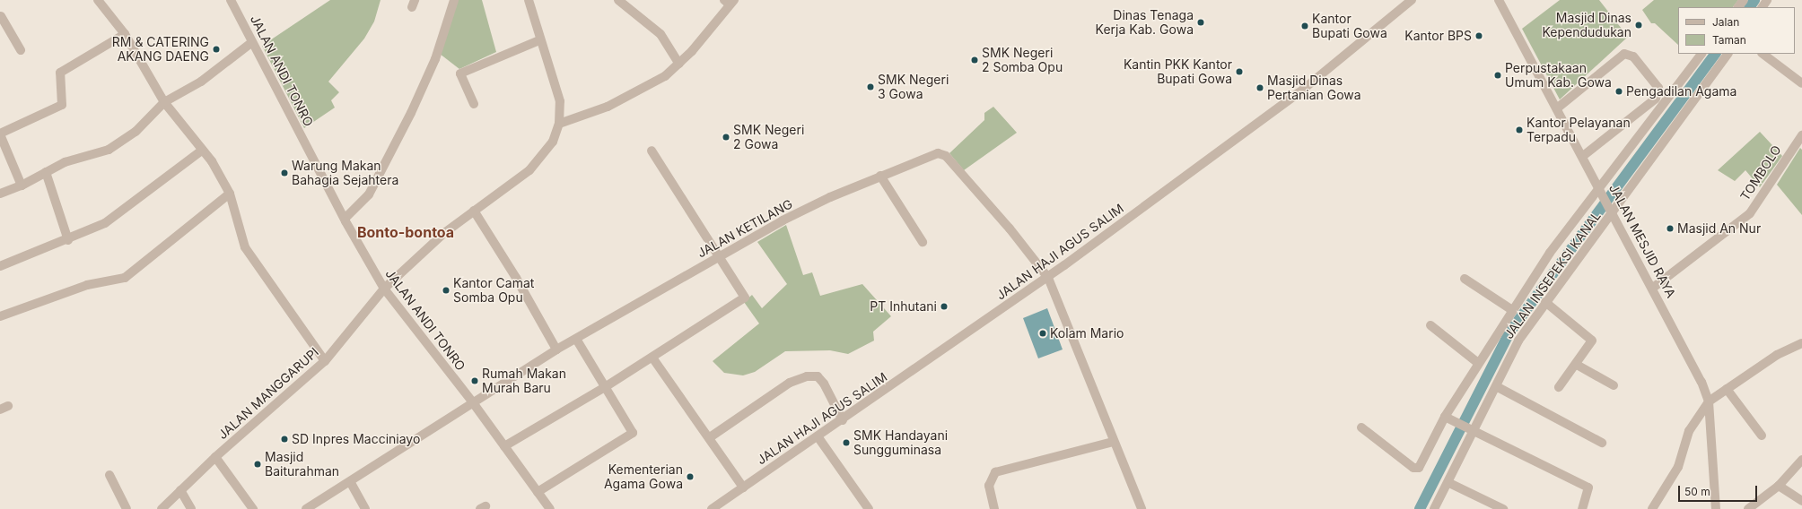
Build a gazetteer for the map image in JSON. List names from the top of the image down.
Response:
{
  "streets": {
    "street": [
      "JALAN ANDI TONRO",
      "TOMBOLO",
      "JALAN KETILANG",
      "JALAN MESJID RAYA",
      "JALAN HAJI AGUS SALIM",
      "JALAN INSEPEKSI KANAL",
      "JALAN MANGGARUPI"
    ]
  },
  "crossings": [
    ["JALAN ANDI TONRO", "JALAN KETILANG"],
    ["JALAN ANDI TONRO", "JALAN MANGGARUPI"],
    ["TOMBOLO", "JALAN MESJID RAYA"],
    ["JALAN KETILANG", "JALAN HAJI AGUS SALIM"],
    ["JALAN MESJID RAYA", "JALAN INSEPEKSI KANAL"]
  ],
  "districts": ["Bonto-bontoa"],
  "places": [
    "Dinas Tenaga Kerja Kab. Gowa",
    "Masjid Dinas Kependudukan",
    "Kantor Bupati Gowa",
    "Kantor BPS",
    "RM & CATERING AKANG DAENG",
    "SMK Negeri 2 Somba Opu",
    "Kantin PKK Kantor Bupati Gowa",
    "Perpustakaan Umum Kab. Gowa",
    "SMK Negeri 3 Gowa",
    "Masjid Dinas Pertanian Gowa",
    "Pengadilan Agama",
    "Kantor Pelayanan Terpadu",
    "SMK Negeri 2 Gowa",
    "Warung Makan Bahagia Sejahtera",
    "Masjid An Nur",
    "Kantor Camat Somba Opu",
    "PT Inhutani",
    "Kolam Mario",
    "Rumah Makan Murah Baru",
    "SD Inpres Macciniayo",
    "SMK Handayani Sungguminasa",
    "Masjid Baiturahman",
    "Kementerian Agama Gowa"
  ],
  "legend": ["Jalan", "Taman"],
  "scale_bar": "50 m"
}
